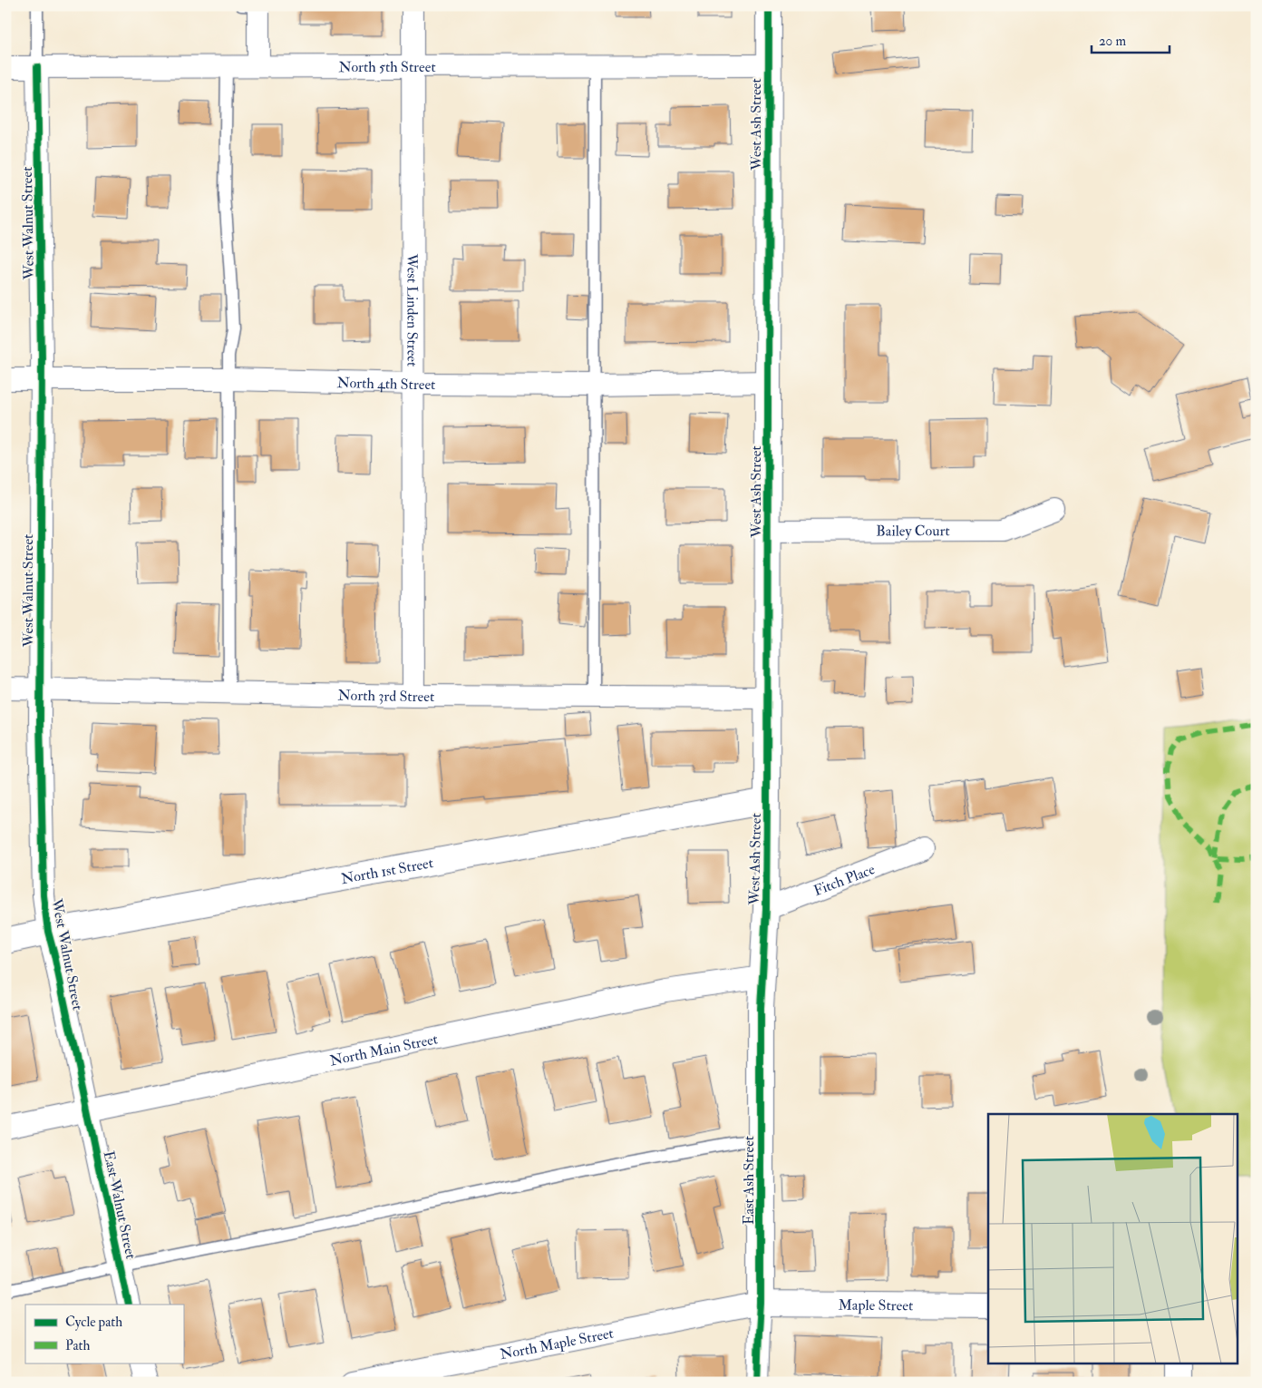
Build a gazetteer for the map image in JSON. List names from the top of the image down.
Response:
{
  "streets": {
    "street": [
      "North 5th Street",
      "West Ash Street",
      "West Walnut Street",
      "West Linden Street",
      "North 4th Street",
      "Bailey Court",
      "North 3rd Street",
      "North 1st Street",
      "Fitch Place",
      "North Main Street",
      "East Ash Street",
      "East Walnut Street",
      "Maple Street",
      "North Maple Street"
    ]
  },
  "crossings": [
    ["North 5th Street", "West Ash Street"],
    ["North 5th Street", "West Walnut Street"],
    ["North 5th Street", "West Linden Street"],
    ["West Ash Street", "North 4th Street"],
    ["West Ash Street", "Bailey Court"],
    ["West Ash Street", "North 3rd Street"],
    ["West Ash Street", "North 1st Street"],
    ["West Ash Street", "Fitch Place"],
    ["West Ash Street", "North Main Street"],
    ["West Ash Street", "East Ash Street"],
    ["West Walnut Street", "North 4th Street"],
    ["West Walnut Street", "North 3rd Street"],
    ["West Walnut Street", "North 1st Street"],
    ["West Walnut Street", "North Main Street"],
    ["West Walnut Street", "East Walnut Street"],
    ["West Linden Street", "North 4th Street"],
    ["West Linden Street", "North 3rd Street"],
    ["North Main Street", "East Ash Street"],
    ["North Main Street", "East Walnut Street"],
    ["East Ash Street", "Maple Street"],
    ["East Ash Street", "North Maple Street"],
    ["Maple Street", "North Maple Street"]
  ],
  "legend": ["Cycle path", "Path"],
  "scale_bar": "20 m"
}
